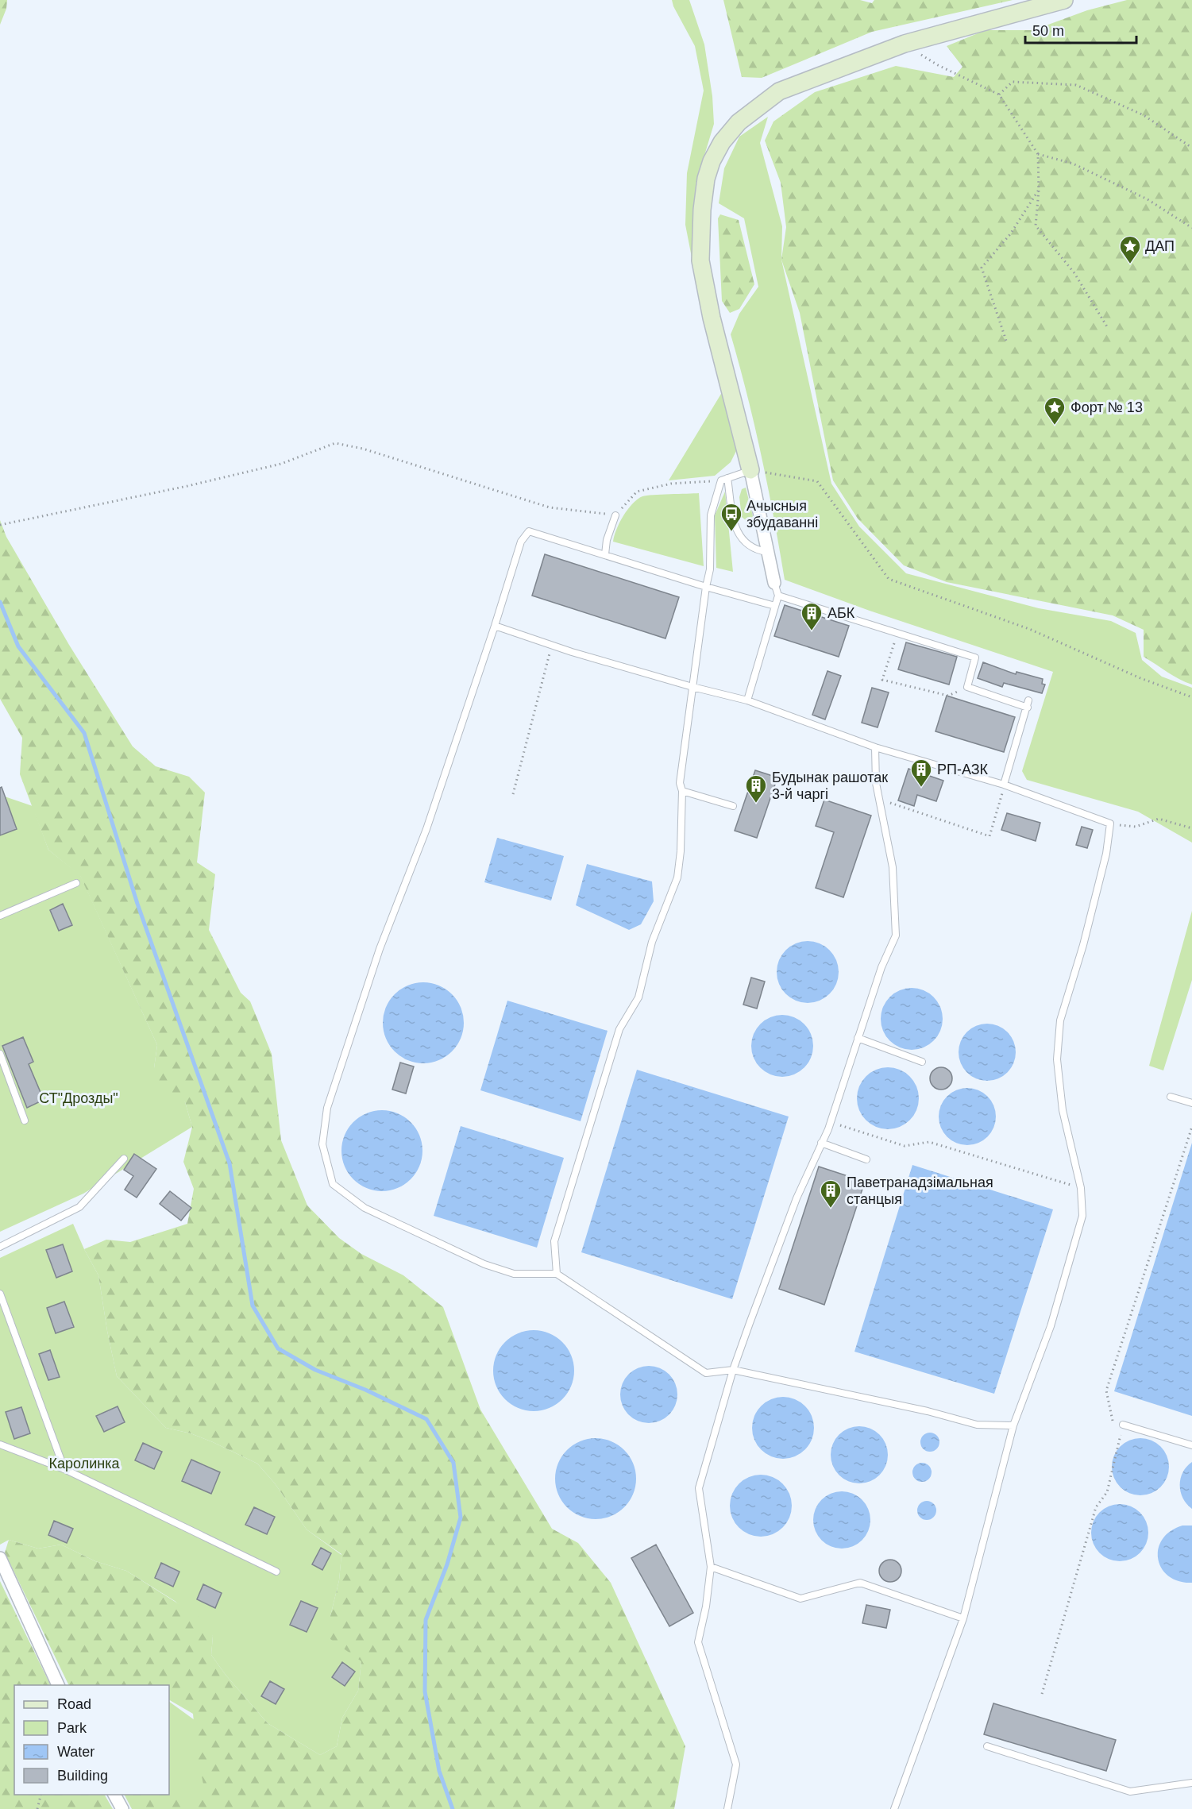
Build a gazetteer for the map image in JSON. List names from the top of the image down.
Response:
{
  "parks": ["СТ\"Дрозды\"", "Каролинка"],
  "places": {
    "place": ["ДАП", "Форт № 13"],
    "bus stop": ["Ачысныя збудаванні"],
    "building": [
      "АБК",
      "РП-АЗК",
      "Будынак рашотак 3-й чаргі",
      "Паветранадзімальная станцыя"
    ]
  },
  "legend": [
    "Road",
    "Park",
    "Water",
    "Building"
  ],
  "scale_bar": "50 m"
}
